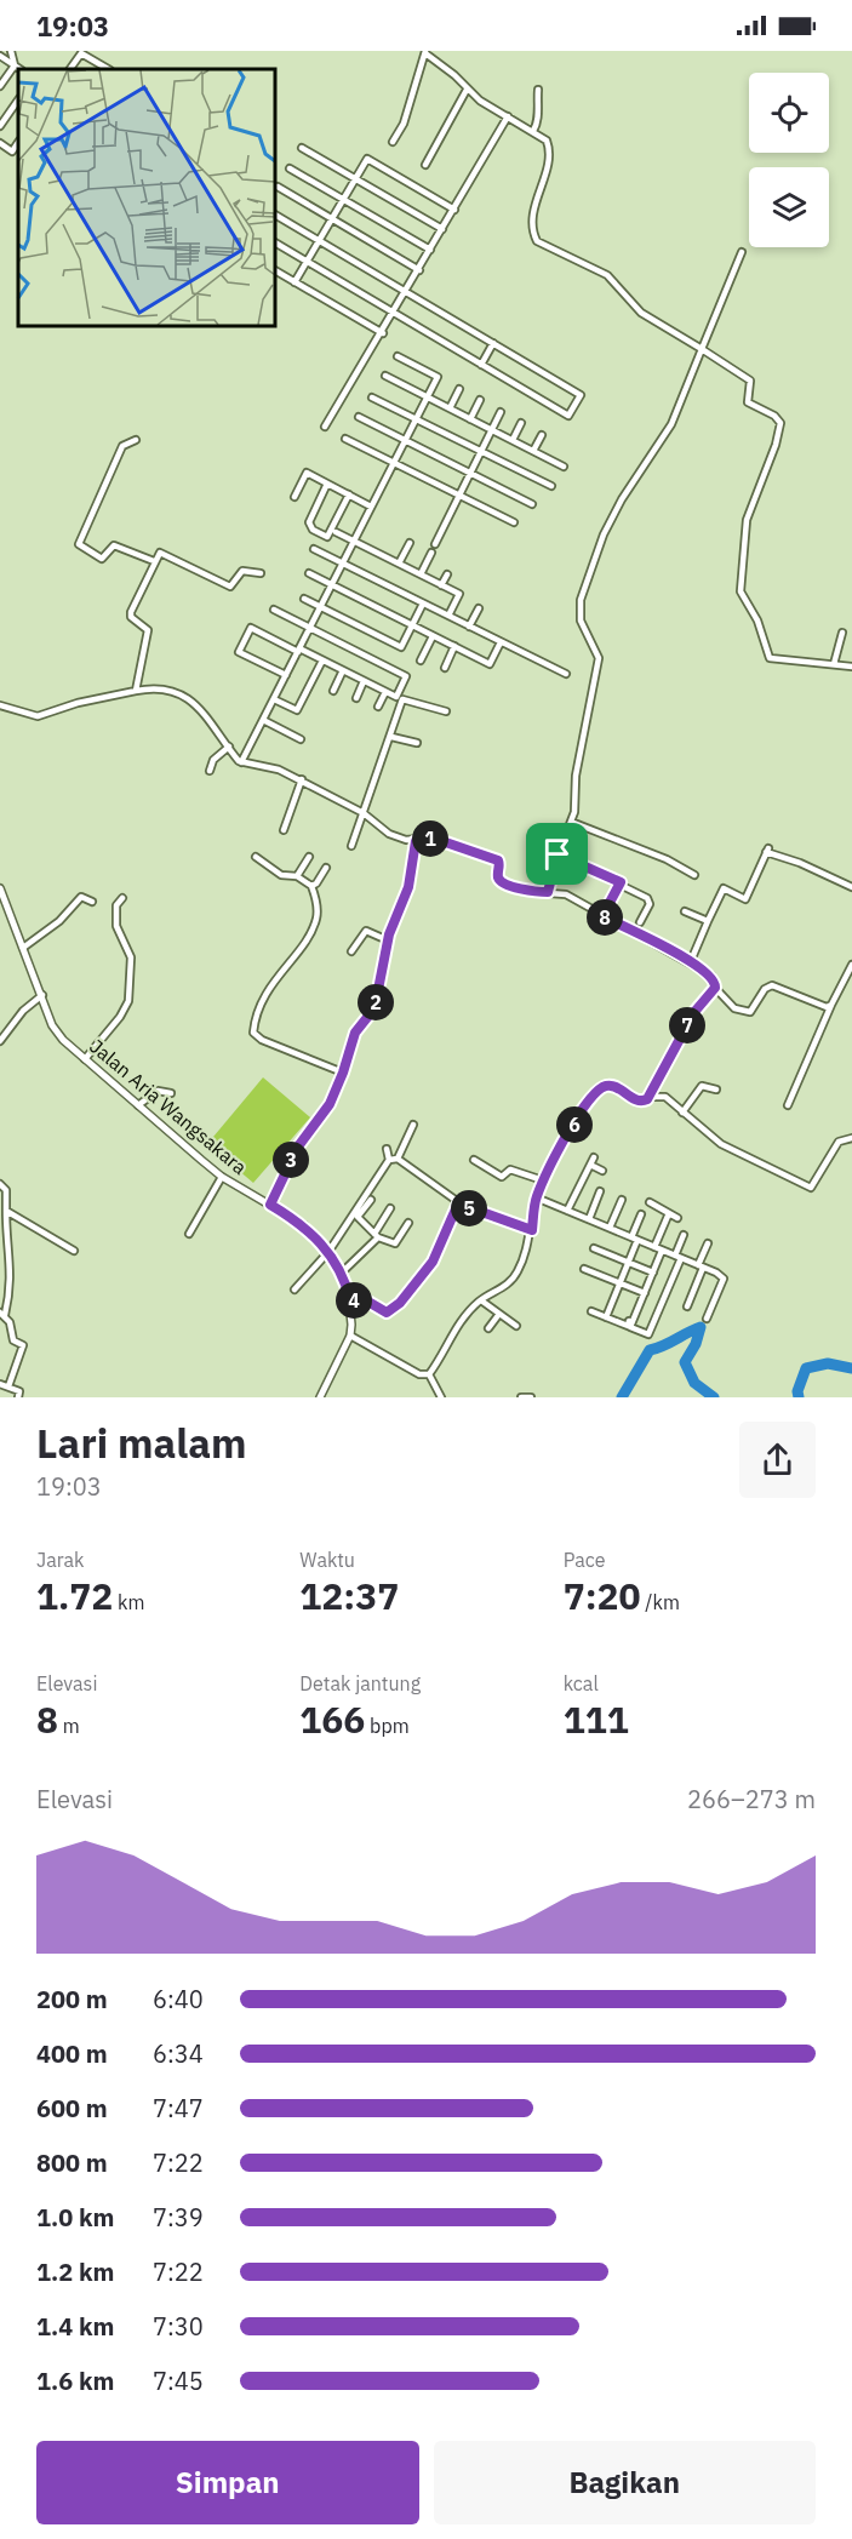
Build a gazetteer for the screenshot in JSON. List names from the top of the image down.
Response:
{
  "streets": {
    "street": ["Jalan Aria Wangsakara"]
  },
  "page": {
    "status": "19:03",
    "pins": [
      "1",
      "8",
      "2",
      "7",
      "6",
      "3",
      "5",
      "4"
    ],
    "heading": ["Lari malam", "19:03"],
    "stats": [
      ["Jarak", "1.72 km"],
      ["Waktu", "12:37"],
      ["Pace", "7:20 /km"],
      ["Elevasi", "8 m"],
      ["Detak jantung", "166 bpm"],
      ["kcal", "111"]
    ],
    "chart": ["Elevasi", "266–273 m"],
    "list": [
      {
        "name": "200 m",
        "note": "6:40"
      },
      {
        "name": "400 m",
        "note": "6:34"
      },
      {
        "name": "600 m",
        "note": "7:47"
      },
      {
        "name": "800 m",
        "note": "7:22"
      },
      {
        "name": "1.0 km",
        "note": "7:39"
      },
      {
        "name": "1.2 km",
        "note": "7:22"
      },
      {
        "name": "1.4 km",
        "note": "7:30"
      },
      {
        "name": "1.6 km",
        "note": "7:45"
      }
    ],
    "buttons": ["Simpan", "Bagikan"]
  }
}
